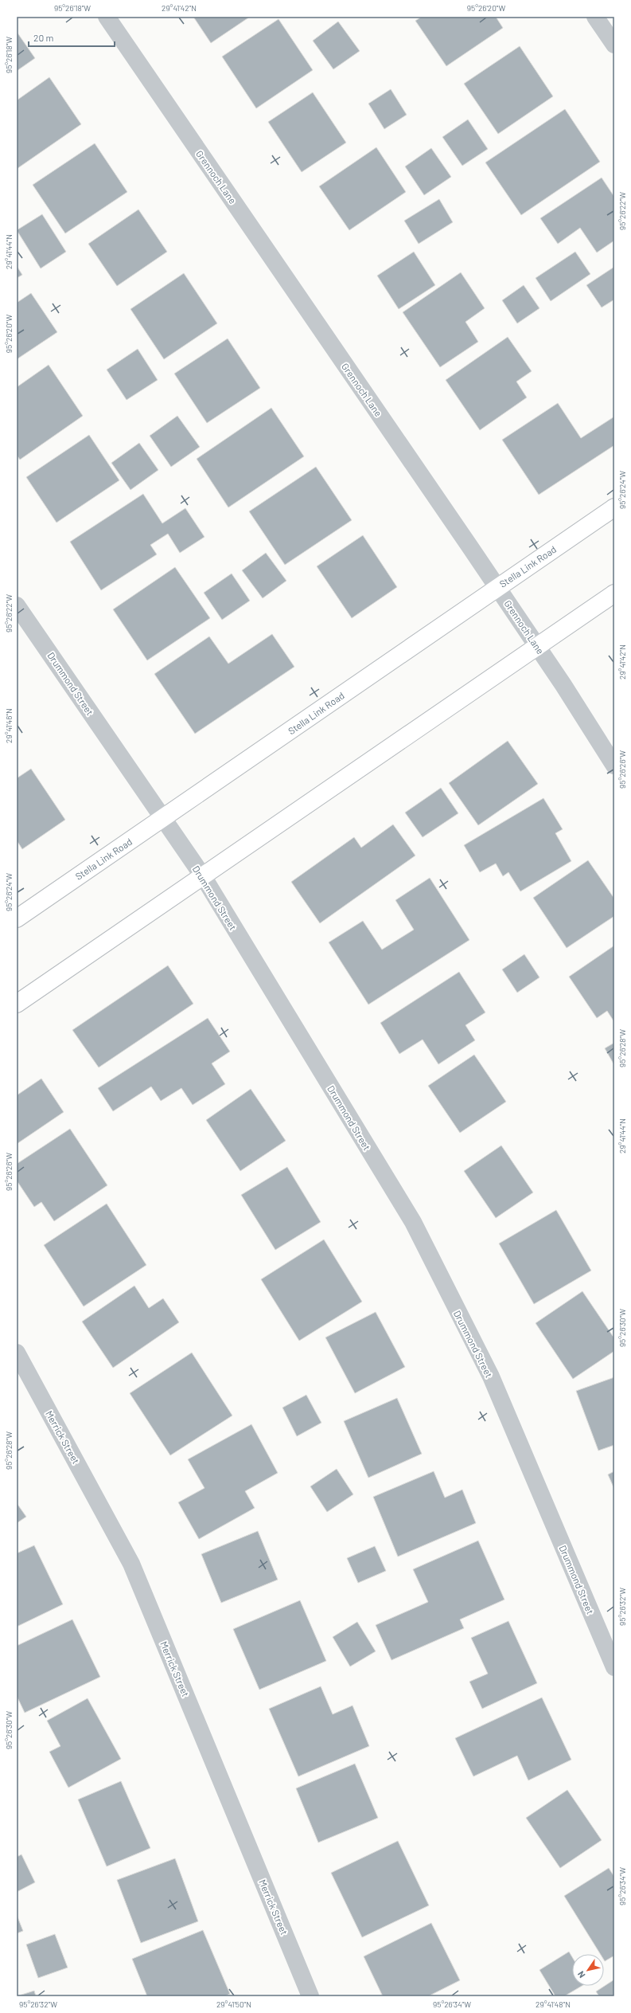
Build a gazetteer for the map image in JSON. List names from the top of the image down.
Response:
{
  "streets": {
    "main road": ["Stella Link Road"],
    "street": ["Grennoch Lane", "Drummond Street", "Merrick Street"]
  },
  "crossings": [
    ["Grennoch Lane", "Stella Link Road"],
    ["Stella Link Road", "Drummond Street"]
  ],
  "scale_bar": "20 m",
  "north": "bottom left",
  "coordinates": [
    "95°26'18\"W",
    "29°41'42\"N",
    "95°26'20\"W",
    "95°26'22\"W",
    "29°41'44\"N",
    "95°26'24\"W",
    "29°41'46\"N",
    "95°26'26\"W",
    "95°26'28\"W",
    "95°26'30\"W",
    "95°26'32\"W",
    "95°26'34\"W",
    "29°41'50\"N",
    "29°41'48\"N"
  ]
}
